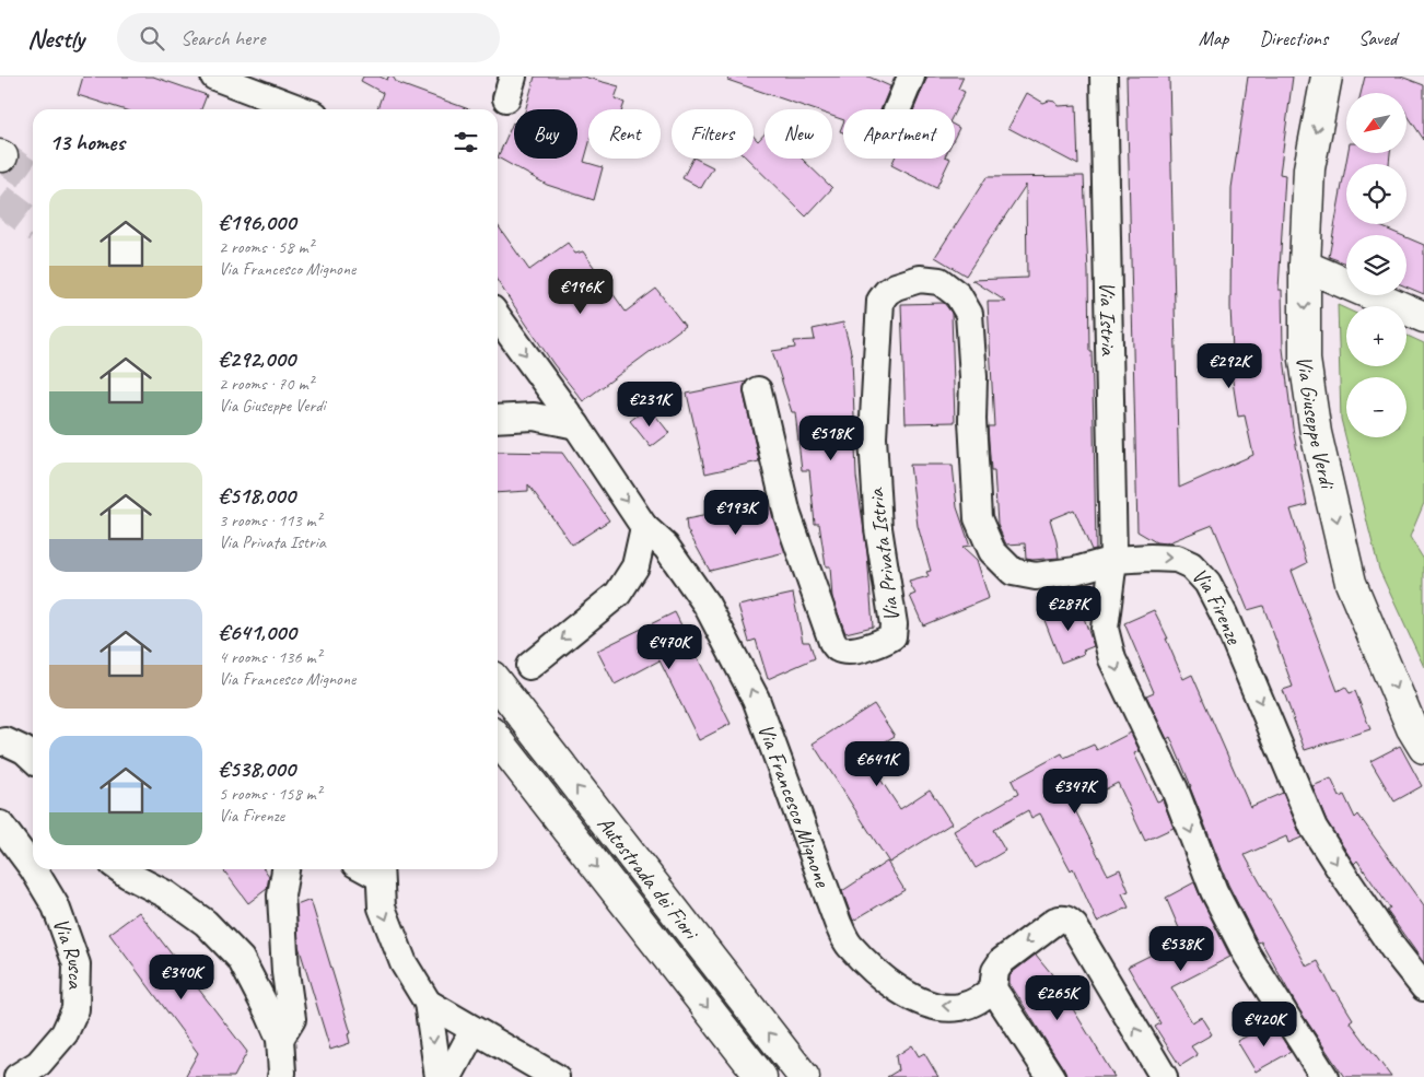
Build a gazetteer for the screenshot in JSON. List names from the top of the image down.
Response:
{
  "streets": {
    "main road": ["Via Giuseppe Verdi", "Autostrada dei Fiori"],
    "street": [
      "Via Istria",
      "Via Privata Istria",
      "Via Firenze",
      "Via Francesco Mignone",
      "Via Rusca"
    ]
  },
  "crossings": [
    ["Via Istria", "Via Privata Istria"],
    ["Via Istria", "Via Firenze"],
    ["Via Privata Istria", "Via Firenze"]
  ],
  "one_way": ["Via Giuseppe Verdi"],
  "north": "bottom left",
  "page": {
    "header": "Nestly",
    "search": "Search here",
    "nav": ["Map", "Directions", "Saved"],
    "map_buttons": ["+", "−"],
    "chip": [
      "Buy",
      "Rent",
      "Filters",
      "New",
      "Apartment"
    ],
    "heading": "13 homes",
    "list": [
      {
        "name": "€196,000",
        "note": "2 rooms · 58 m² · Via Francesco Mignone"
      },
      {
        "name": "€292,000",
        "note": "2 rooms · 70 m² · Via Giuseppe Verdi"
      },
      {
        "name": "€518,000",
        "note": "3 rooms · 113 m² · Via Privata Istria"
      },
      {
        "name": "€641,000",
        "note": "4 rooms · 136 m² · Via Francesco Mignone"
      },
      {
        "name": "€538,000",
        "note": "5 rooms · 158 m² · Via Firenze"
      }
    ],
    "price": [
      "€196K",
      "€292K",
      "€231K",
      "€518K",
      "€193K",
      "€287K",
      "€470K",
      "€641K",
      "€347K",
      "€538K",
      "€340K",
      "€265K",
      "€420K"
    ]
  }
}
